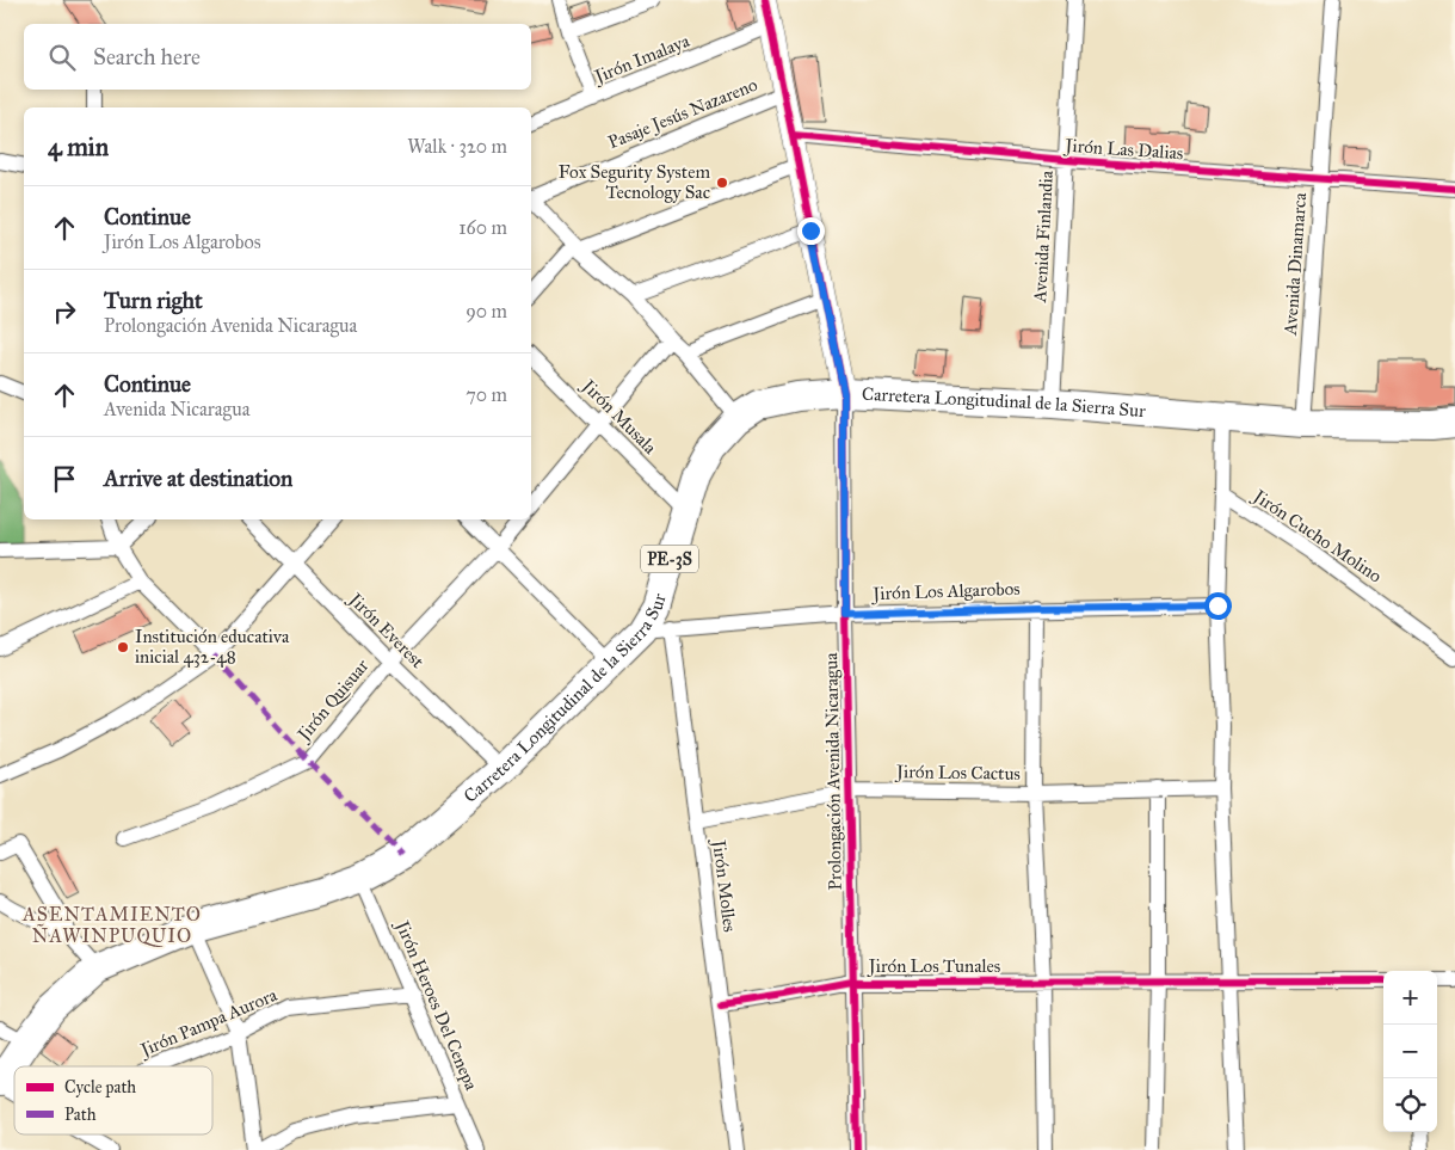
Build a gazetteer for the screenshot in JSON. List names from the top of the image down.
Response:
{
  "streets": {
    "highway": ["Carretera Longitudinal de la Sierra Sur", "PE-3S"],
    "street": [
      "Jirón Imalaya",
      "Pasaje Jesús Nazareno",
      "Jirón Las Dalias",
      "Avenida Finlandia",
      "Avenida Dinamarca",
      "Jirón Musala",
      "Jirón Cucho Molino",
      "Jirón Los Algarobos",
      "Jirón Everest",
      "Jirón Quisuar",
      "Prolongación Avenida Nicaragua",
      "Jirón Los Cactus",
      "Jirón Molles",
      "Jirón Los Tunales",
      "Jirón Heroes Del Cenepa",
      "Jirón Pampa Aurora"
    ]
  },
  "crossings": [
    ["Jirón Las Dalias", "Avenida Finlandia"],
    ["Jirón Las Dalias", "Avenida Dinamarca"],
    ["Avenida Finlandia", "Carretera Longitudinal de la Sierra Sur"],
    ["Avenida Dinamarca", "Carretera Longitudinal de la Sierra Sur"],
    ["Carretera Longitudinal de la Sierra Sur", "Jirón Musala"],
    ["Carretera Longitudinal de la Sierra Sur", "Jirón Los Algarobos"],
    ["Carretera Longitudinal de la Sierra Sur", "Jirón Everest"],
    ["Carretera Longitudinal de la Sierra Sur", "Prolongación Avenida Nicaragua"],
    ["Carretera Longitudinal de la Sierra Sur", "Jirón Heroes Del Cenepa"],
    ["Jirón Los Algarobos", "Prolongación Avenida Nicaragua"],
    ["Jirón Los Algarobos", "Jirón Molles"],
    ["Jirón Everest", "Jirón Quisuar"],
    ["Prolongación Avenida Nicaragua", "Jirón Los Cactus"],
    ["Prolongación Avenida Nicaragua", "Jirón Los Tunales"],
    ["Jirón Los Cactus", "Jirón Molles"],
    ["Jirón Molles", "Jirón Los Tunales"],
    ["Jirón Heroes Del Cenepa", "Jirón Pampa Aurora"]
  ],
  "districts": ["ASENTAMIENTO ÑAWINPUQUIO"],
  "places": ["Fox Segurity System Tecnology Sac", "Institución educativa inicial 432-48"],
  "legend": ["Cycle path", "Path"],
  "page": {
    "search": "Search here",
    "heading": ["4 min", "Walk · 320 m"],
    "list": [
      ["Continue", "Jirón Los Algarobos", "160 m"],
      ["Turn right", "Prolongación Avenida Nicaragua", "90 m"],
      ["Continue", "Avenida Nicaragua", "70 m"],
      "Arrive at destination"
    ],
    "map_buttons": ["+", "−"]
  }
}
